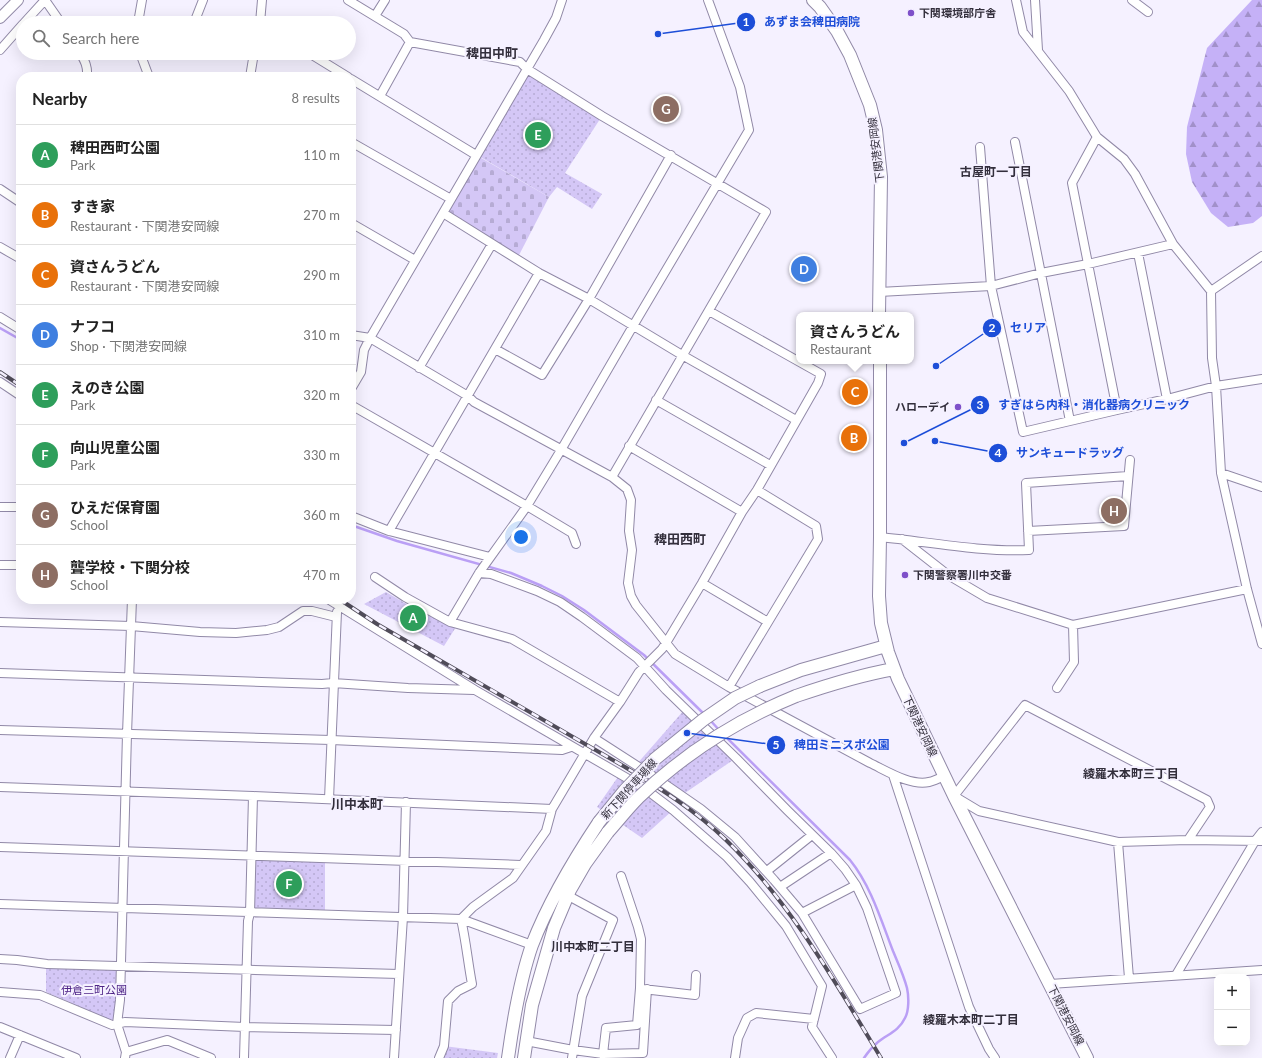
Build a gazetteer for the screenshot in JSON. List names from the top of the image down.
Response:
{
  "streets": {
    "main road": ["下関港安岡線", "新下関停車場線"]
  },
  "crossings": [
    ["下関港安岡線", "新下関停車場線"]
  ],
  "districts": [
    "稗田中町",
    "古屋町一丁目",
    "稗田西町",
    "綾羅木本町三丁目",
    "川中本町",
    "川中本町二丁目",
    "綾羅木本町二丁目"
  ],
  "parks": ["伊倉三町公園"],
  "places": [
    "下関環境部庁舎",
    "あずま会稗田病院",
    "セリア",
    "ハローデイ",
    "サンキュードラッグ",
    "すぎはら内科・消化器病クリニック",
    "下関警察署川中交番",
    "稗田ミニスポ公園"
  ],
  "page": {
    "search": "Search here",
    "heading": ["Nearby", "8 results"],
    "pins": [
      "G",
      "E",
      "D",
      "C",
      "B",
      "H",
      "A",
      "F"
    ],
    "list": [
      {
        "mark": "A",
        "name": "稗田西町公園",
        "note": "Park",
        "value": "110 m"
      },
      {
        "mark": "B",
        "name": "すき家",
        "note": "Restaurant · 下関港安岡線",
        "value": "270 m"
      },
      {
        "mark": "C",
        "name": "資さんうどん",
        "note": "Restaurant · 下関港安岡線",
        "value": "290 m"
      },
      {
        "mark": "D",
        "name": "ナフコ",
        "note": "Shop · 下関港安岡線",
        "value": "310 m"
      },
      {
        "mark": "E",
        "name": "えのき公園",
        "note": "Park",
        "value": "320 m"
      },
      {
        "mark": "F",
        "name": "向山児童公園",
        "note": "Park",
        "value": "330 m"
      },
      {
        "mark": "G",
        "name": "ひえだ保育園",
        "note": "School",
        "value": "360 m"
      },
      {
        "mark": "H",
        "name": "聾学校・下関分校",
        "note": "School",
        "value": "470 m"
      }
    ],
    "popup": ["資さんうどん", "Restaurant"],
    "map_buttons": ["+", "−"]
  }
}
